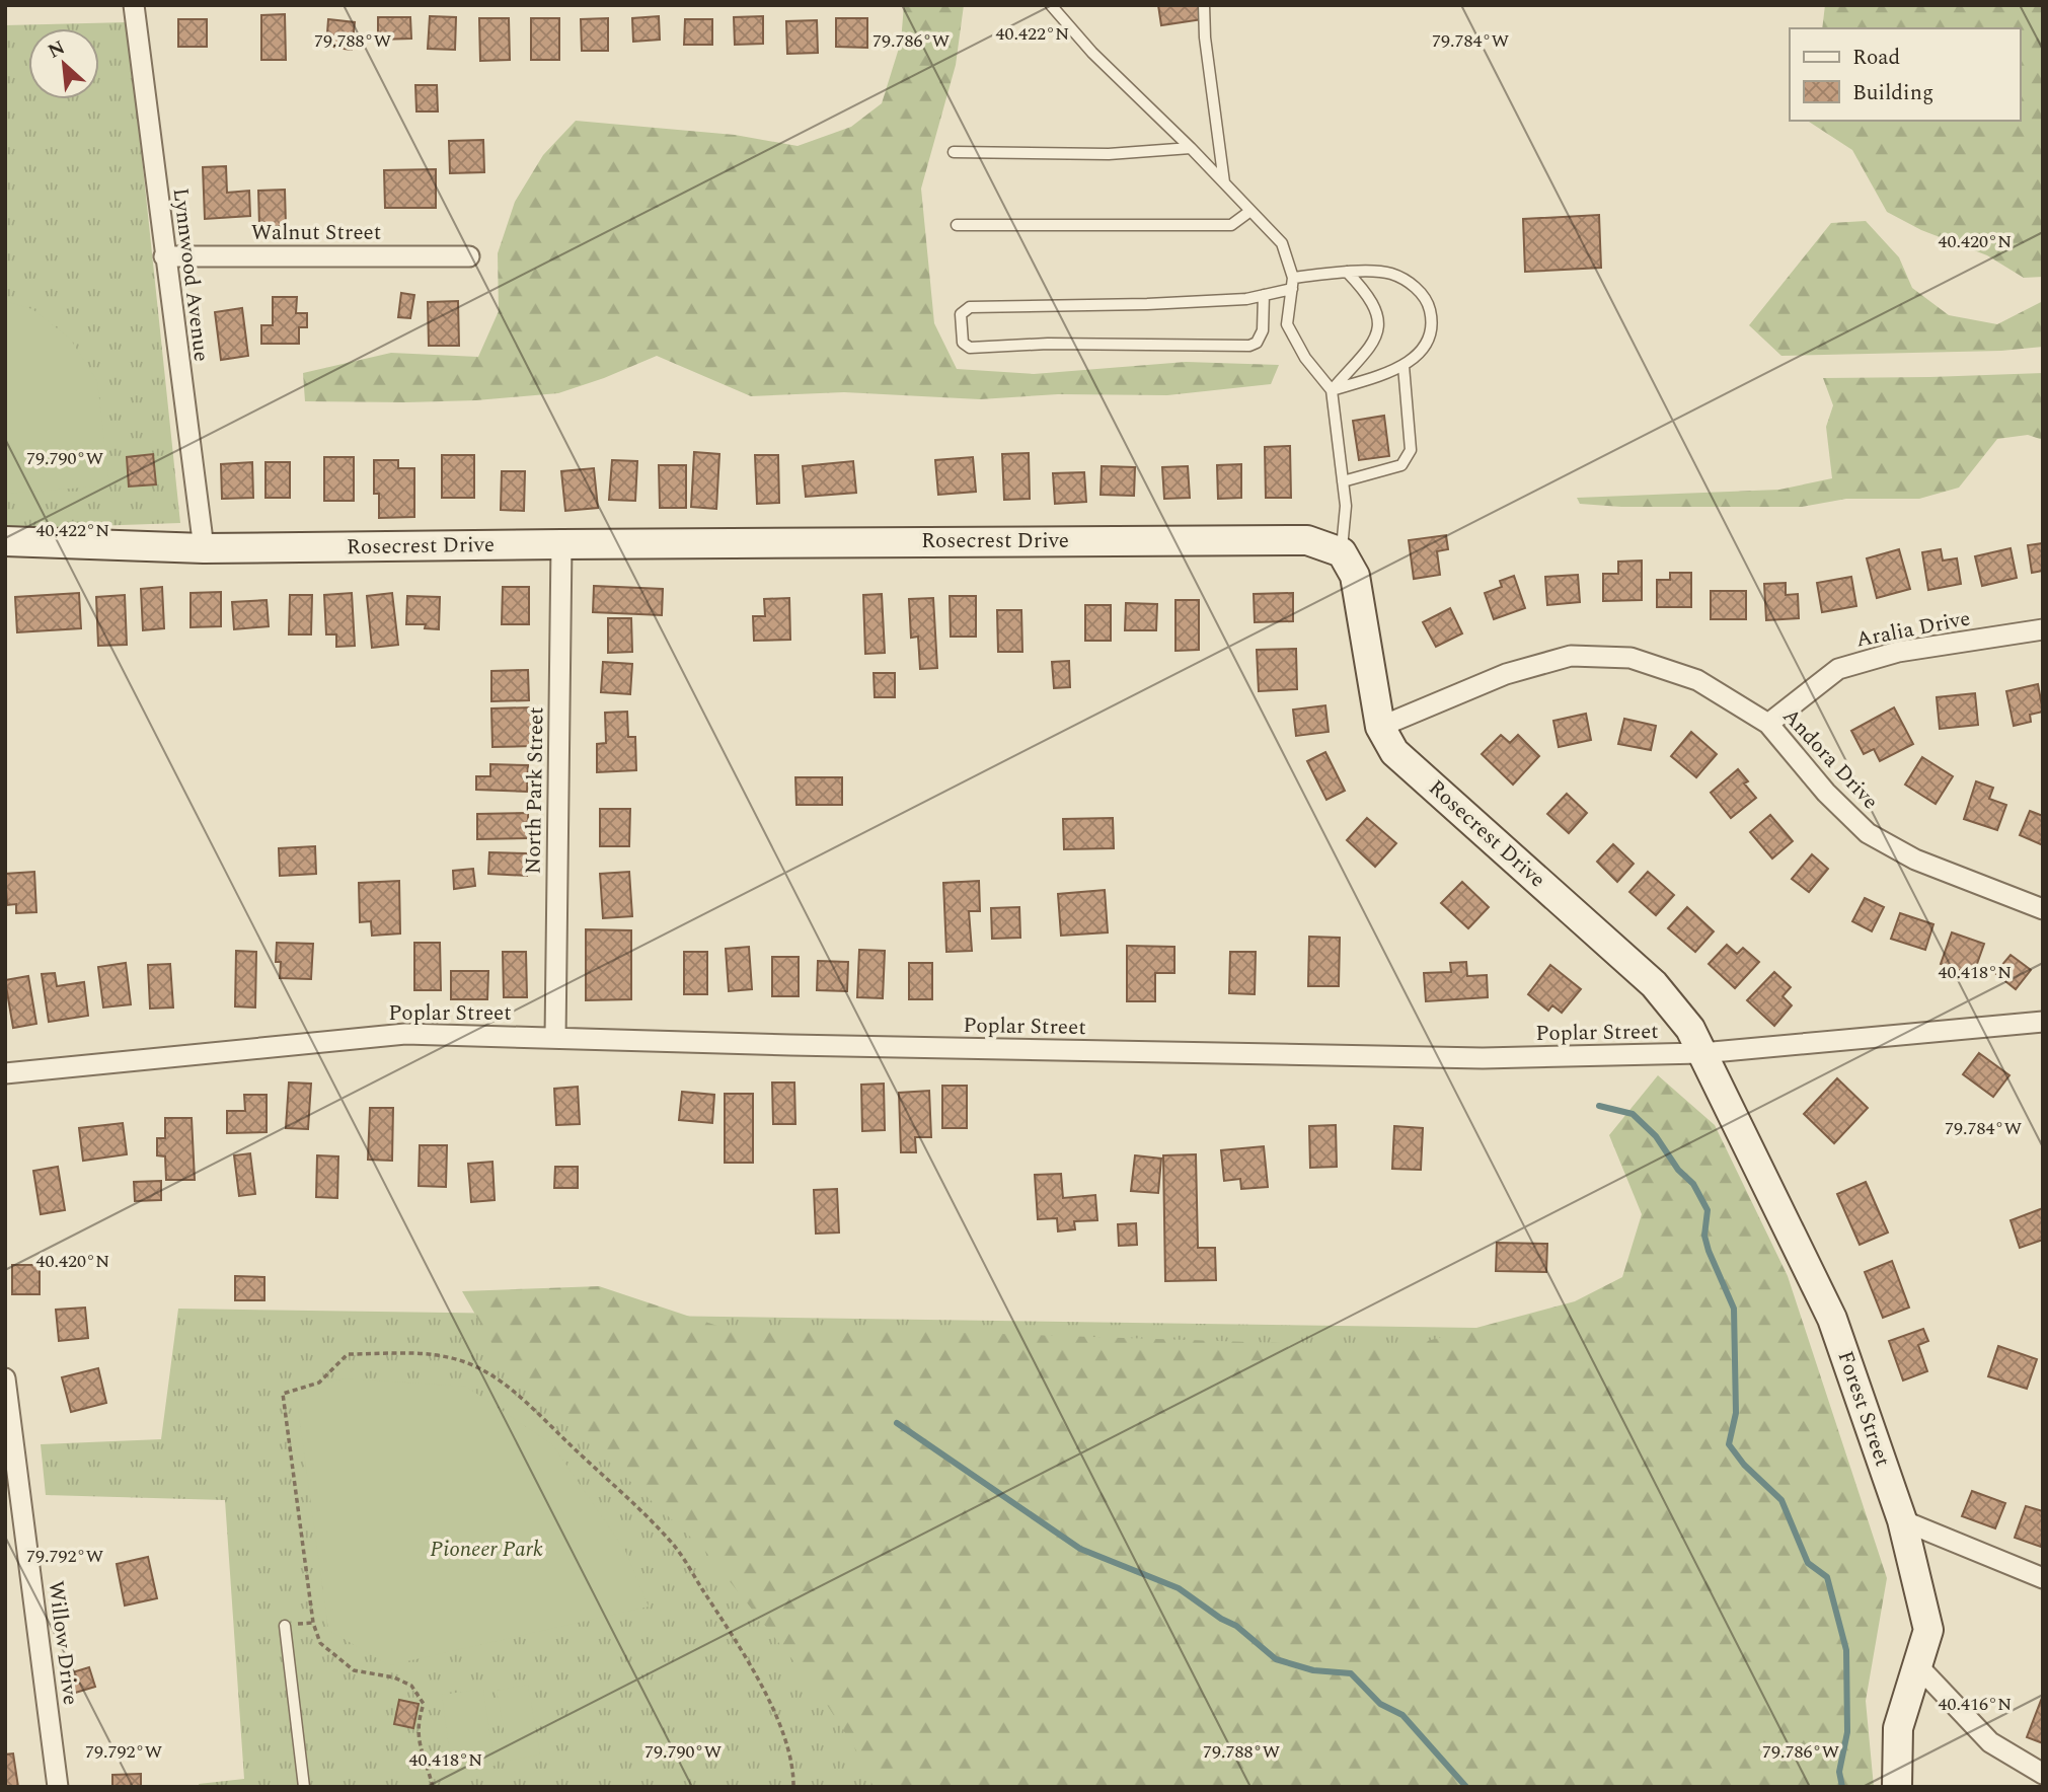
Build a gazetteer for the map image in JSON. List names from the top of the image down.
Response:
{
  "streets": {
    "street": [
      "Walnut Street",
      "Lynnwood Avenue",
      "Rosecrest Drive",
      "Aralia Drive",
      "Andora Drive",
      "North Park Street",
      "Poplar Street",
      "Forest Street",
      "Willow Drive"
    ]
  },
  "crossings": [
    ["Walnut Street", "Lynnwood Avenue"],
    ["Lynnwood Avenue", "Rosecrest Drive"],
    ["Rosecrest Drive", "Andora Drive"],
    ["Rosecrest Drive", "North Park Street"],
    ["Rosecrest Drive", "Poplar Street"],
    ["Rosecrest Drive", "Forest Street"],
    ["Aralia Drive", "Andora Drive"],
    ["North Park Street", "Poplar Street"],
    ["Poplar Street", "Forest Street"]
  ],
  "parks": ["Pioneer Park"],
  "legend": ["Road", "Building"],
  "north": "top left",
  "coordinates": [
    "40.422°N",
    "79.788°W",
    "79.786°W",
    "79.784°W",
    "40.420°N",
    "79.790°W",
    "40.418°N",
    "79.792°W",
    "40.416°N"
  ]
}
